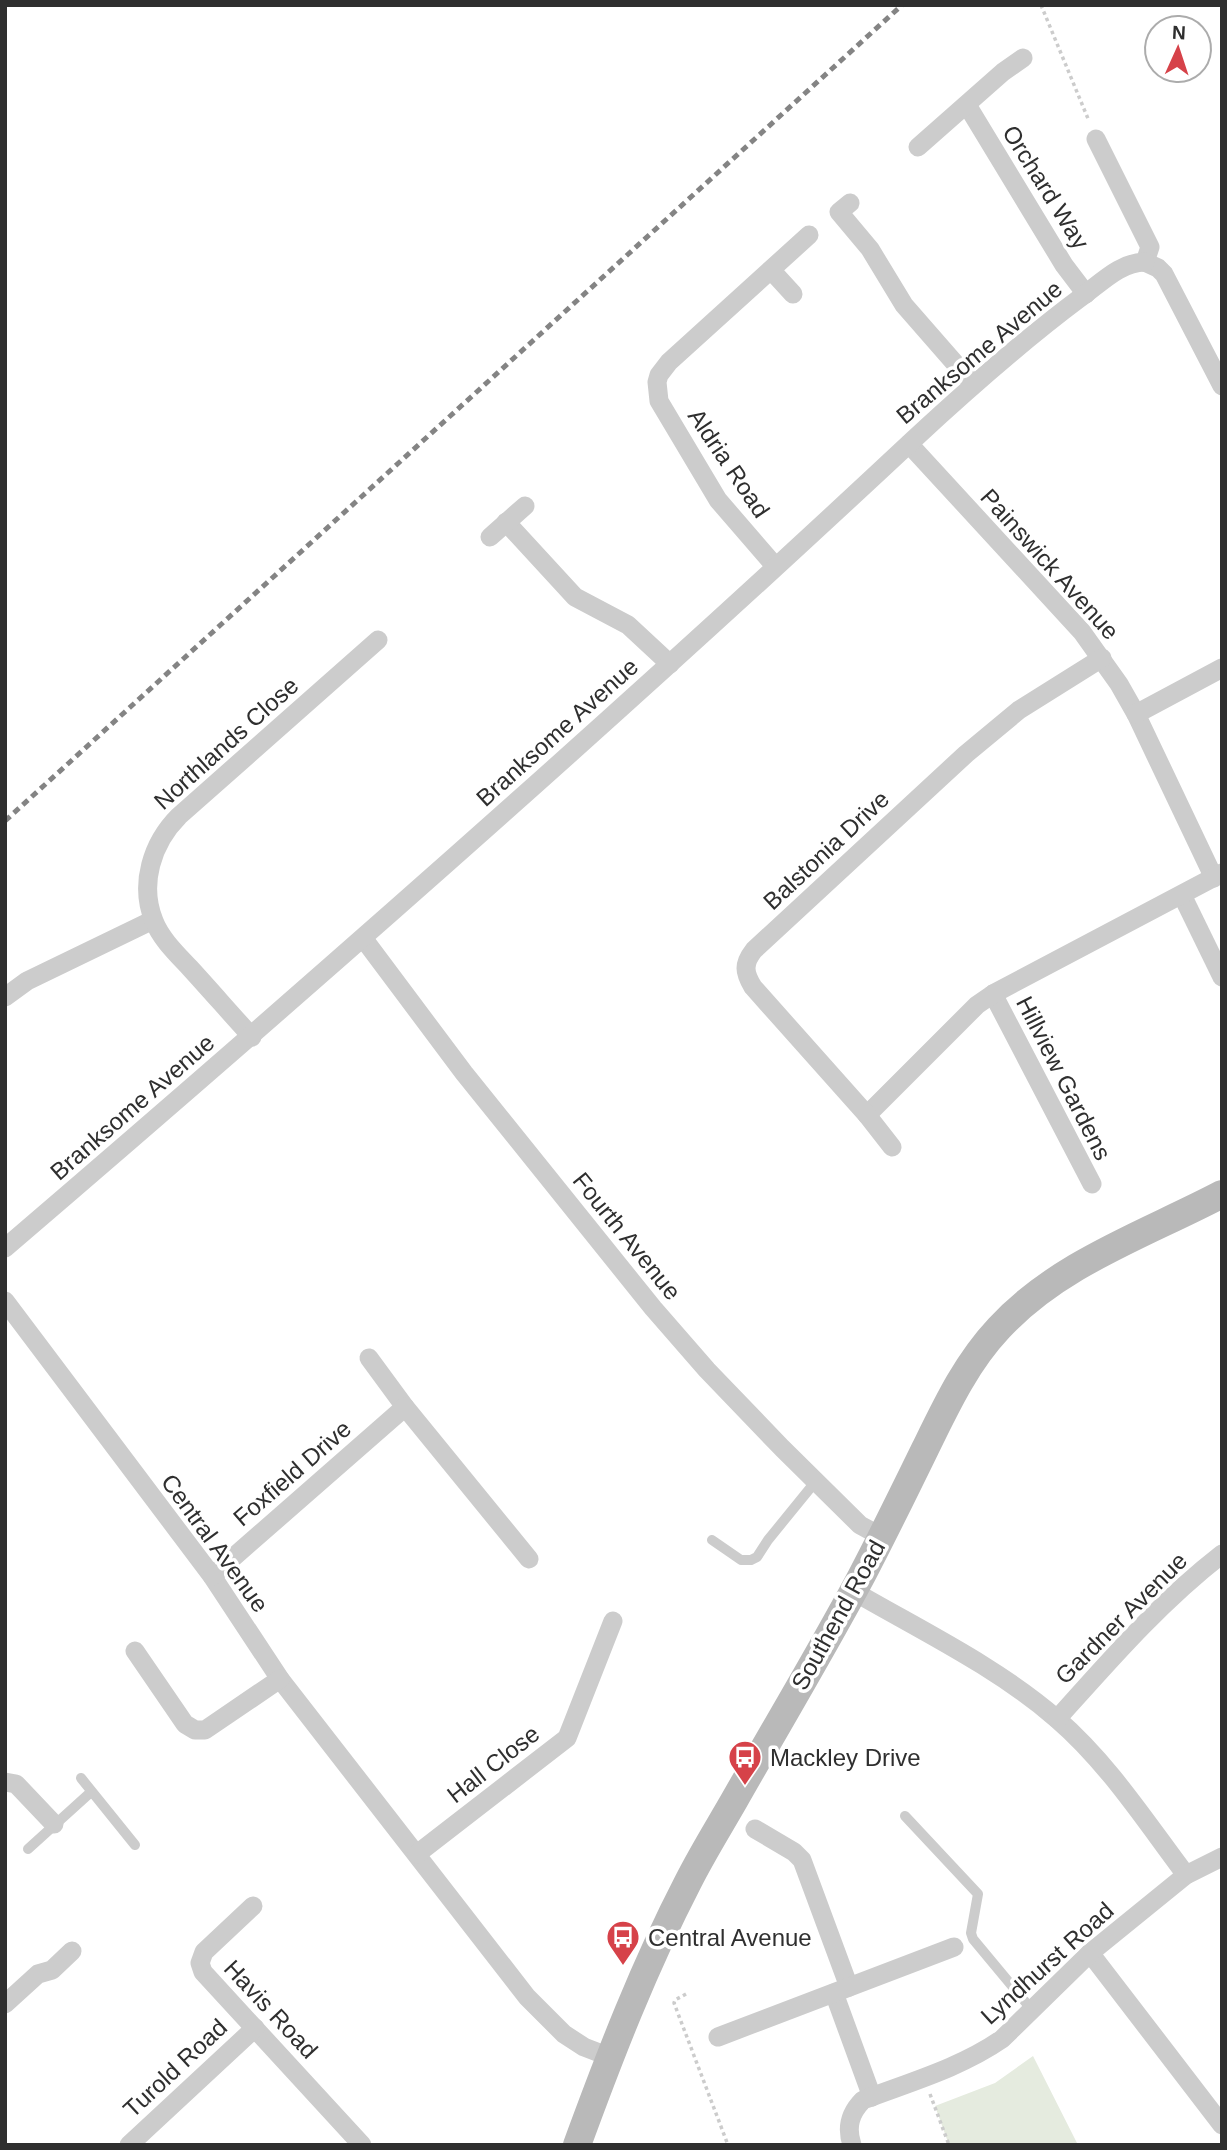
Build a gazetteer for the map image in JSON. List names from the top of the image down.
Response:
{
  "streets": {
    "street": [
      "Orchard Way",
      "Branksome Avenue",
      "Aldria Road",
      "Painswick Avenue",
      "Northlands Close",
      "Balstonia Drive",
      "Hillview Gardens",
      "Fourth Avenue",
      "Foxfield Drive",
      "Central Avenue",
      "Southend Road",
      "Gardner Avenue",
      "Hall Close",
      "Lyndhurst Road",
      "Havis Road",
      "Turold Road"
    ]
  },
  "crossings": [
    ["Orchard Way", "Branksome Avenue"],
    ["Branksome Avenue", "Aldria Road"],
    ["Branksome Avenue", "Painswick Avenue"],
    ["Branksome Avenue", "Northlands Close"],
    ["Branksome Avenue", "Fourth Avenue"],
    ["Painswick Avenue", "Balstonia Drive"],
    ["Fourth Avenue", "Southend Road"],
    ["Foxfield Drive", "Central Avenue"],
    ["Central Avenue", "Southend Road"],
    ["Central Avenue", "Hall Close"],
    ["Havis Road", "Turold Road"]
  ],
  "places": {
    "bus stop": ["Mackley Drive", "Central Avenue"]
  },
  "north": "top"
}
